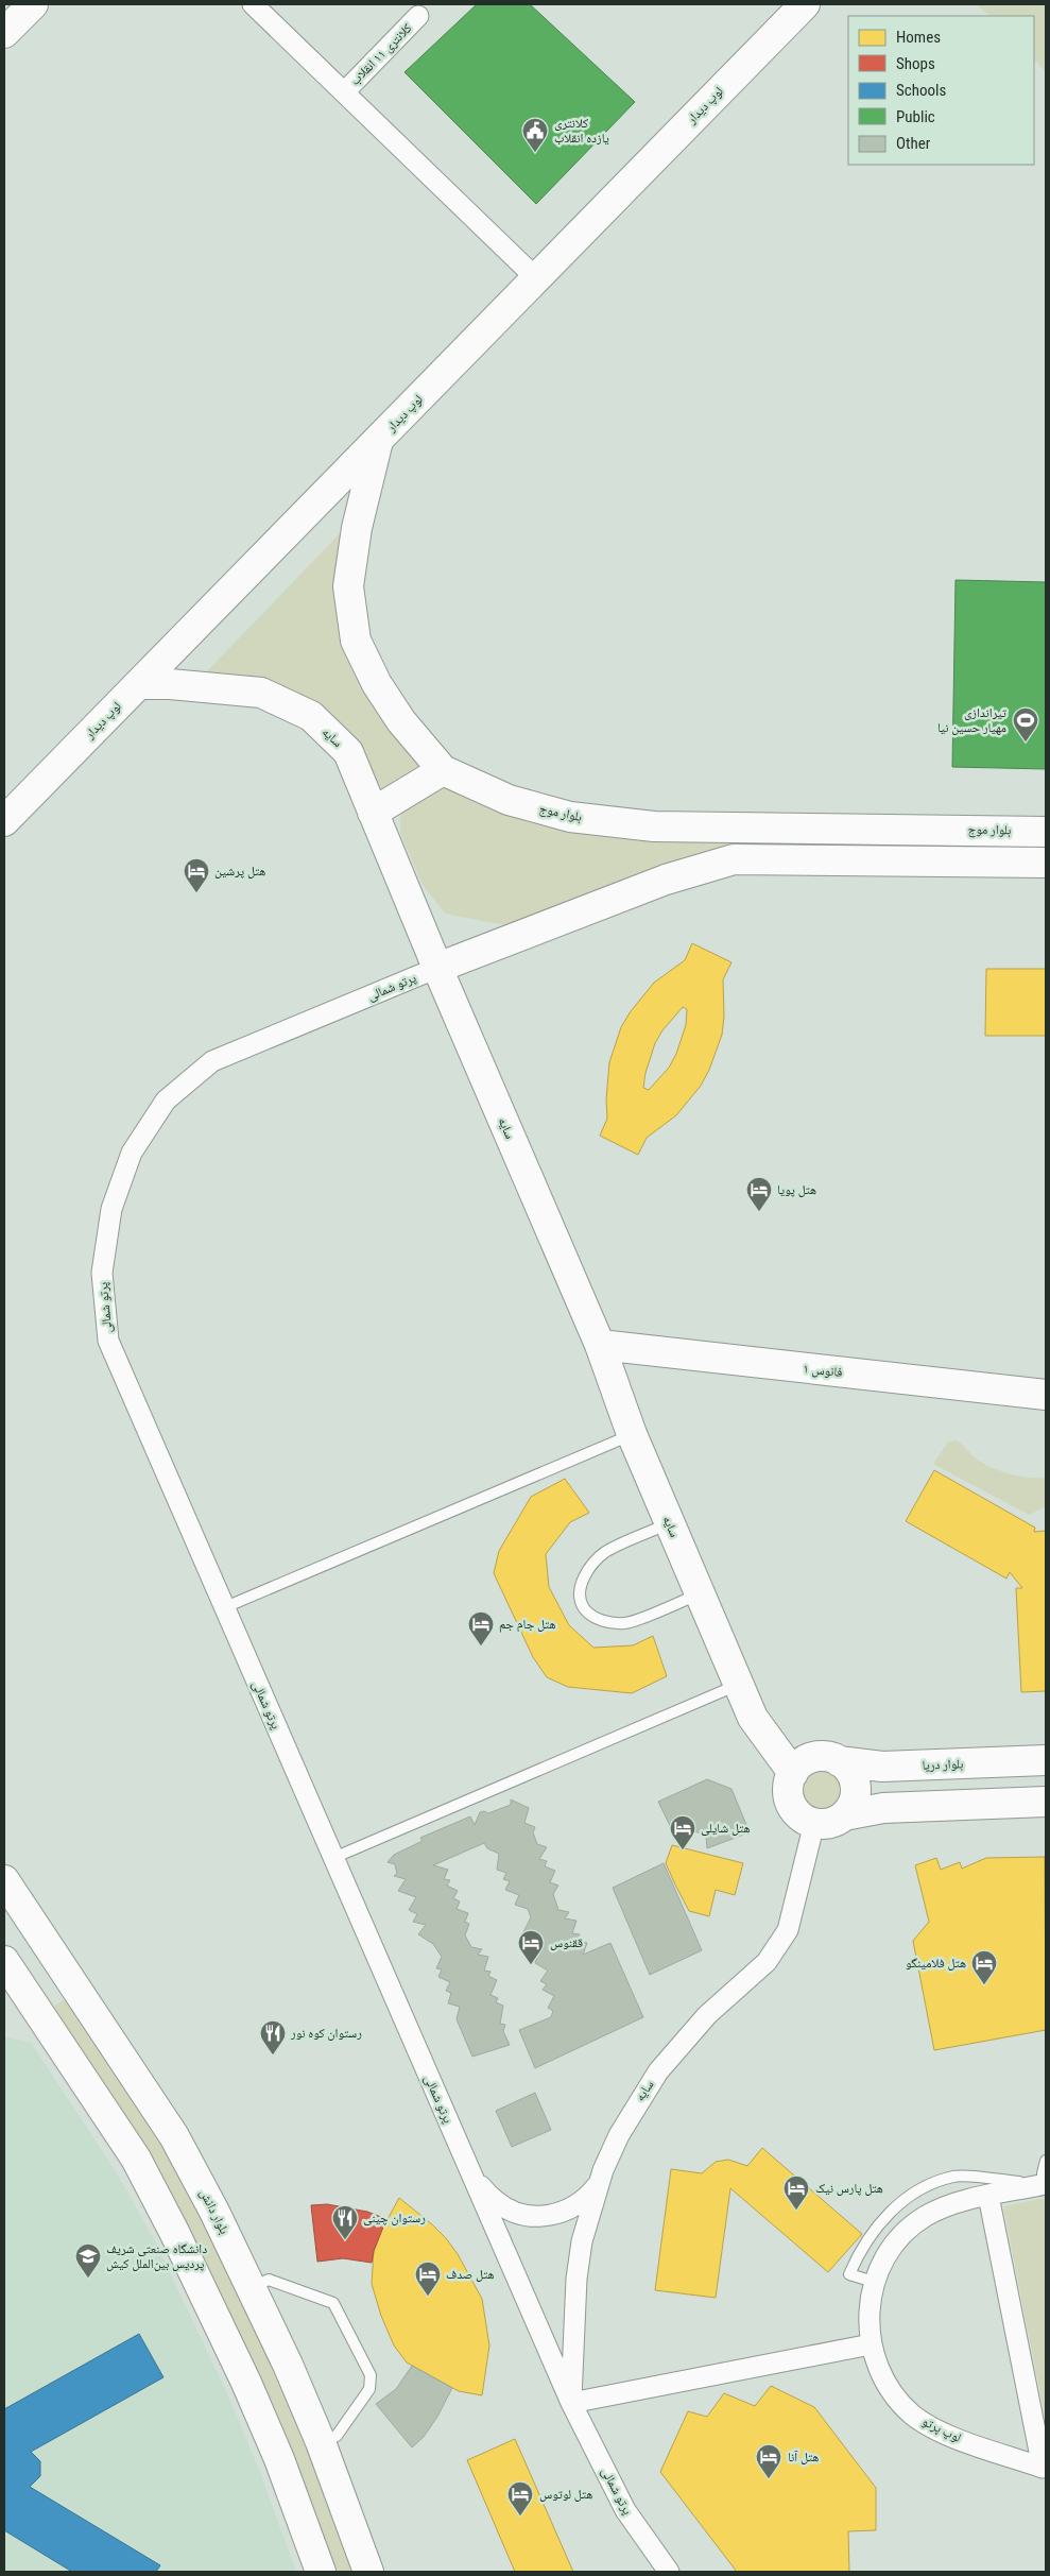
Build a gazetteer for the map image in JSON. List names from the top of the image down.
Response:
{
  "streets": {
    "street": [
      "کلانتری ۱۱ انقلاب",
      "لوپ دیدار",
      "سایه",
      "بلوار موج",
      "پرتو شمالی",
      "فانوس ۱",
      "بلوار دریا",
      "بلوار دانش",
      "لوپ پرتو"
    ]
  },
  "crossings": [
    ["لوپ دیدار", "سایه"],
    ["لوپ دیدار", "بلوار موج"],
    ["سایه", "پرتو شمالی"],
    ["سایه", "فانوس ۱"],
    ["سایه", "بلوار دریا"]
  ],
  "places": {
    "public building": ["کلانتری یازده انقلاب"],
    "sports": ["تیراندازی مهیار حسین نیا"],
    "hotel": [
      "هتل پرشین",
      "هتل پویا",
      "هتل جام جم",
      "هتل شایلی",
      "ققنوس",
      "هتل فلامینگو",
      "هتل پارس نیک",
      "هتل صدف",
      "هتل آنا",
      "هتل لوتوس"
    ],
    "restaurant": ["رستوان کوه نور", "رستوان چینی"],
    "school or university": ["دانشگاه صنعتی شریف پردیس بین‌الملل کیش"]
  },
  "legend": [
    "Homes",
    "Shops",
    "Schools",
    "Public",
    "Other"
  ]
}
